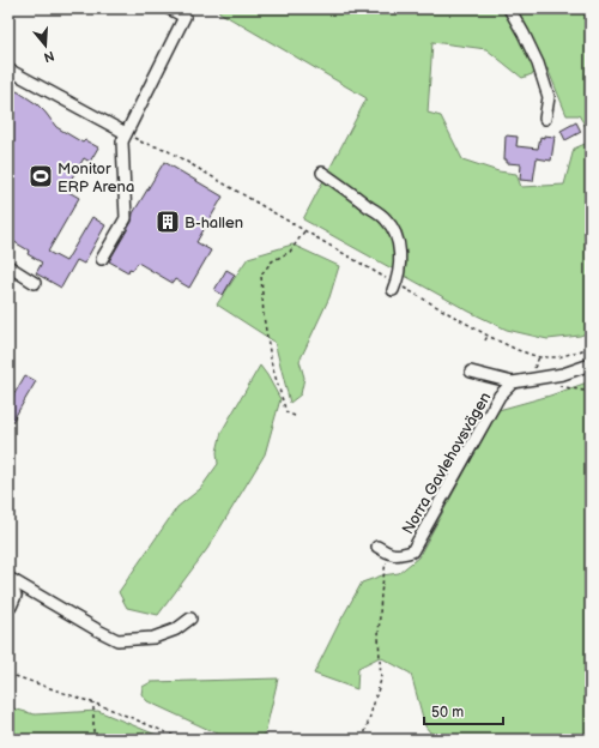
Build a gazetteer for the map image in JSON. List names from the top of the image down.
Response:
{
  "streets": {
    "street": ["Norra Gavlehovsvägen"]
  },
  "places": {
    "sports": ["Monitor ERP Arena"],
    "building": ["B-hallen"]
  },
  "scale_bar": "50 m",
  "north": "bottom"
}
